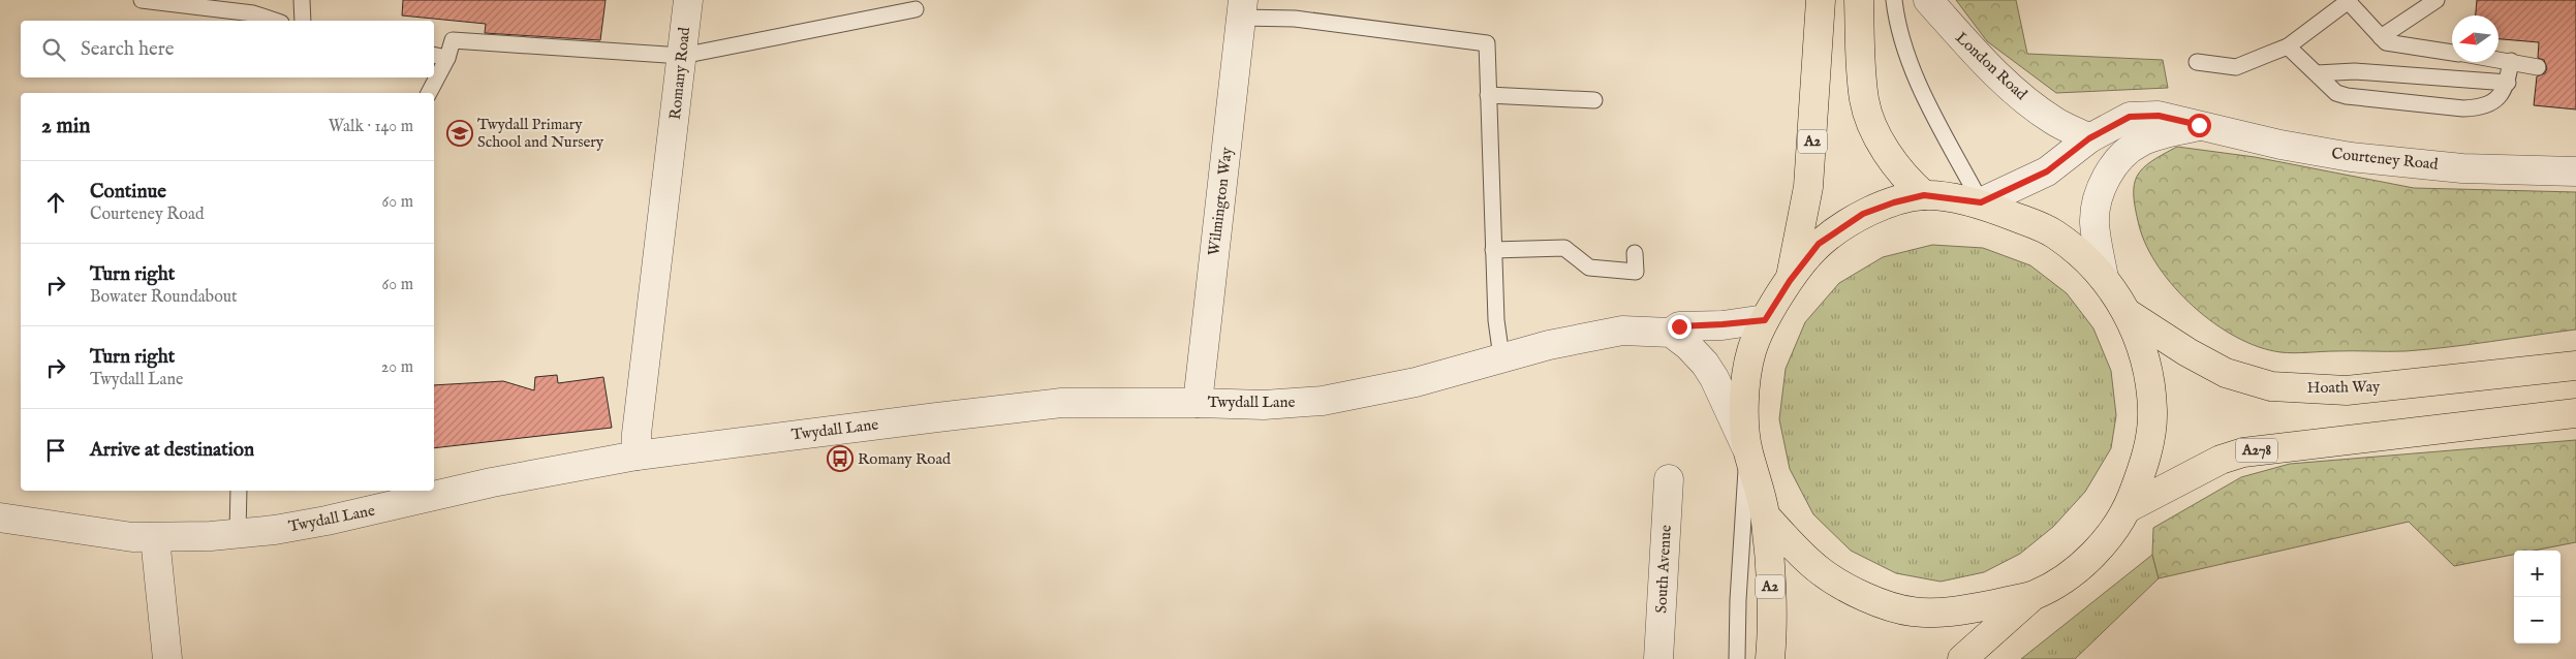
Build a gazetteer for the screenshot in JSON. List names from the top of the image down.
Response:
{
  "streets": {
    "main road": ["A2", "Hoath Way", "A278"],
    "street": [
      "London Road",
      "Romany Road",
      "Courteney Road",
      "Wilmington Way",
      "Twydall Lane",
      "South Avenue"
    ]
  },
  "crossings": [
    ["London Road", "Courteney Road"],
    ["Romany Road", "Twydall Lane"],
    ["Wilmington Way", "Twydall Lane"]
  ],
  "places": {
    "school or university": ["Twydall Primary School and Nursery"],
    "bus stop": ["Romany Road"]
  },
  "north": "left",
  "page": {
    "search": "Search here",
    "heading": ["2 min", "Walk · 140 m"],
    "list": [
      ["Continue", "Courteney Road", "60 m"],
      ["Turn right", "Bowater Roundabout", "60 m"],
      ["Turn right", "Twydall Lane", "20 m"],
      "Arrive at destination"
    ],
    "map_buttons": ["+", "−"]
  }
}
